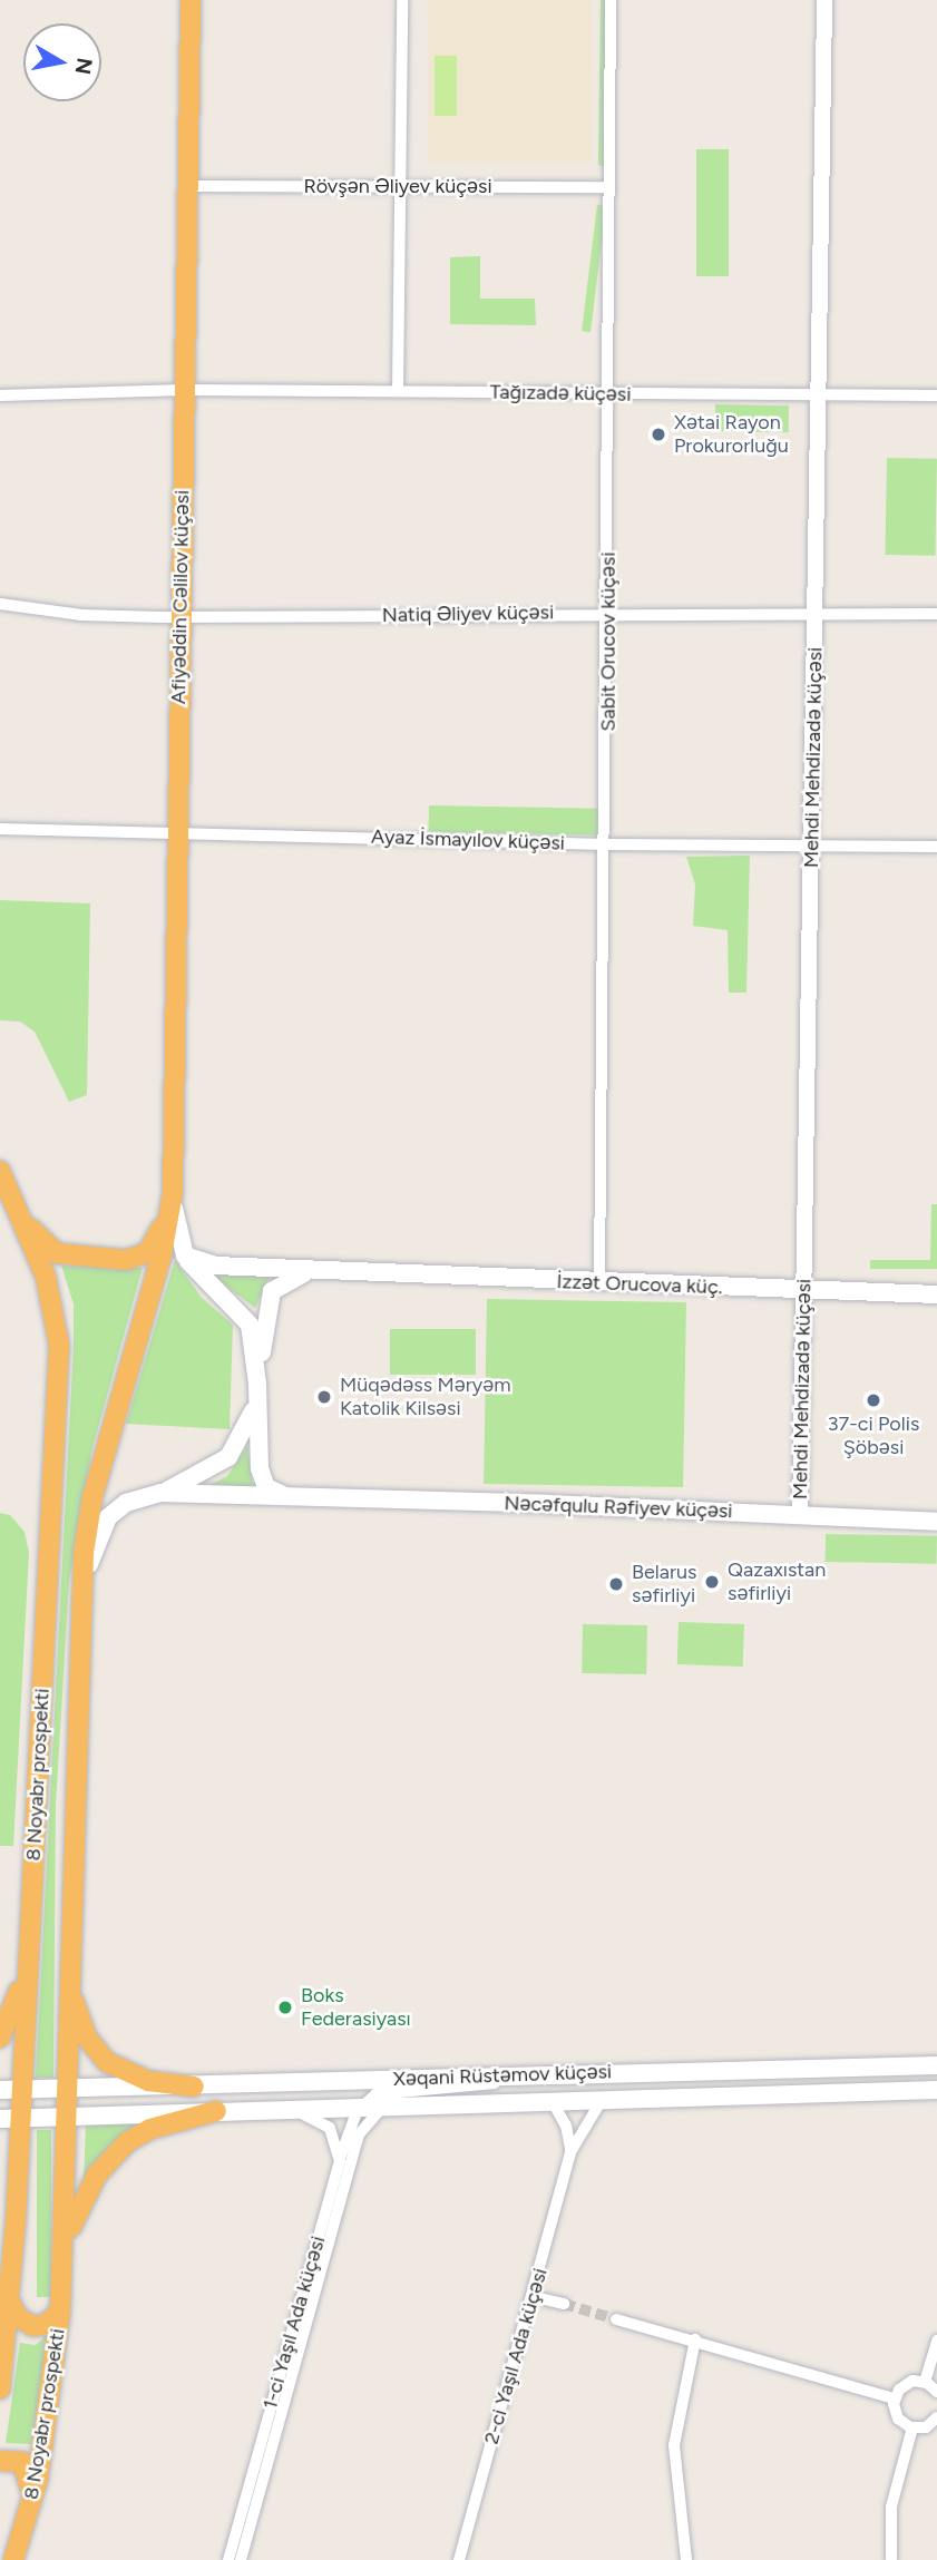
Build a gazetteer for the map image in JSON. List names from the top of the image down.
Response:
{
  "streets": {
    "highway": ["Afiyəddin Cəlilov küçəsi", "8 Noyabr prospekti"],
    "main road": ["İzzət Orucova küç.", "Nəcəfqulu Rəfiyev küçəsi", "Xəqani Rüstəmov küçəsi"],
    "street": [
      "Rövşən Əliyev küçəsi",
      "Tağızadə küçəsi",
      "Natiq Əliyev küçəsi",
      "Sabit Orucov küçəsi",
      "Mehdi Mehdizadə küçəsi",
      "Ayaz İsmayılov küçəsi",
      "1-ci Yaşıl Ada küçəsi",
      "2-ci Yaşıl Ada küçəsi"
    ]
  },
  "crossings": [
    ["Rövşən Əliyev küçəsi", "Afiyəddin Cəlilov küçəsi"],
    ["Rövşən Əliyev küçəsi", "Sabit Orucov küçəsi"],
    ["Tağızadə küçəsi", "Afiyəddin Cəlilov küçəsi"],
    ["Tağızadə küçəsi", "Sabit Orucov küçəsi"],
    ["Tağızadə küçəsi", "Mehdi Mehdizadə küçəsi"],
    ["Afiyəddin Cəlilov küçəsi", "Natiq Əliyev küçəsi"],
    ["Afiyəddin Cəlilov küçəsi", "Ayaz İsmayılov küçəsi"],
    ["Afiyəddin Cəlilov küçəsi", "8 Noyabr prospekti"],
    ["Natiq Əliyev küçəsi", "Sabit Orucov küçəsi"],
    ["Natiq Əliyev küçəsi", "Mehdi Mehdizadə küçəsi"],
    ["Sabit Orucov küçəsi", "Ayaz İsmayılov küçəsi"],
    ["Sabit Orucov küçəsi", "İzzət Orucova küç."],
    ["Mehdi Mehdizadə küçəsi", "Ayaz İsmayılov küçəsi"],
    ["Mehdi Mehdizadə küçəsi", "İzzət Orucova küç."],
    ["Mehdi Mehdizadə küçəsi", "Nəcəfqulu Rəfiyev küçəsi"],
    ["8 Noyabr prospekti", "Xəqani Rüstəmov küçəsi"]
  ],
  "places": [
    "Xətai Rayon Prokurorluğu",
    "Müqədəss Məryəm Katolik Kilsəsi",
    "37-ci Polis Şöbəsi",
    "Qazaxıstan səfirliyi",
    "Belarus səfirliyi",
    "Boks Federasiyası"
  ],
  "north": "right"
}
